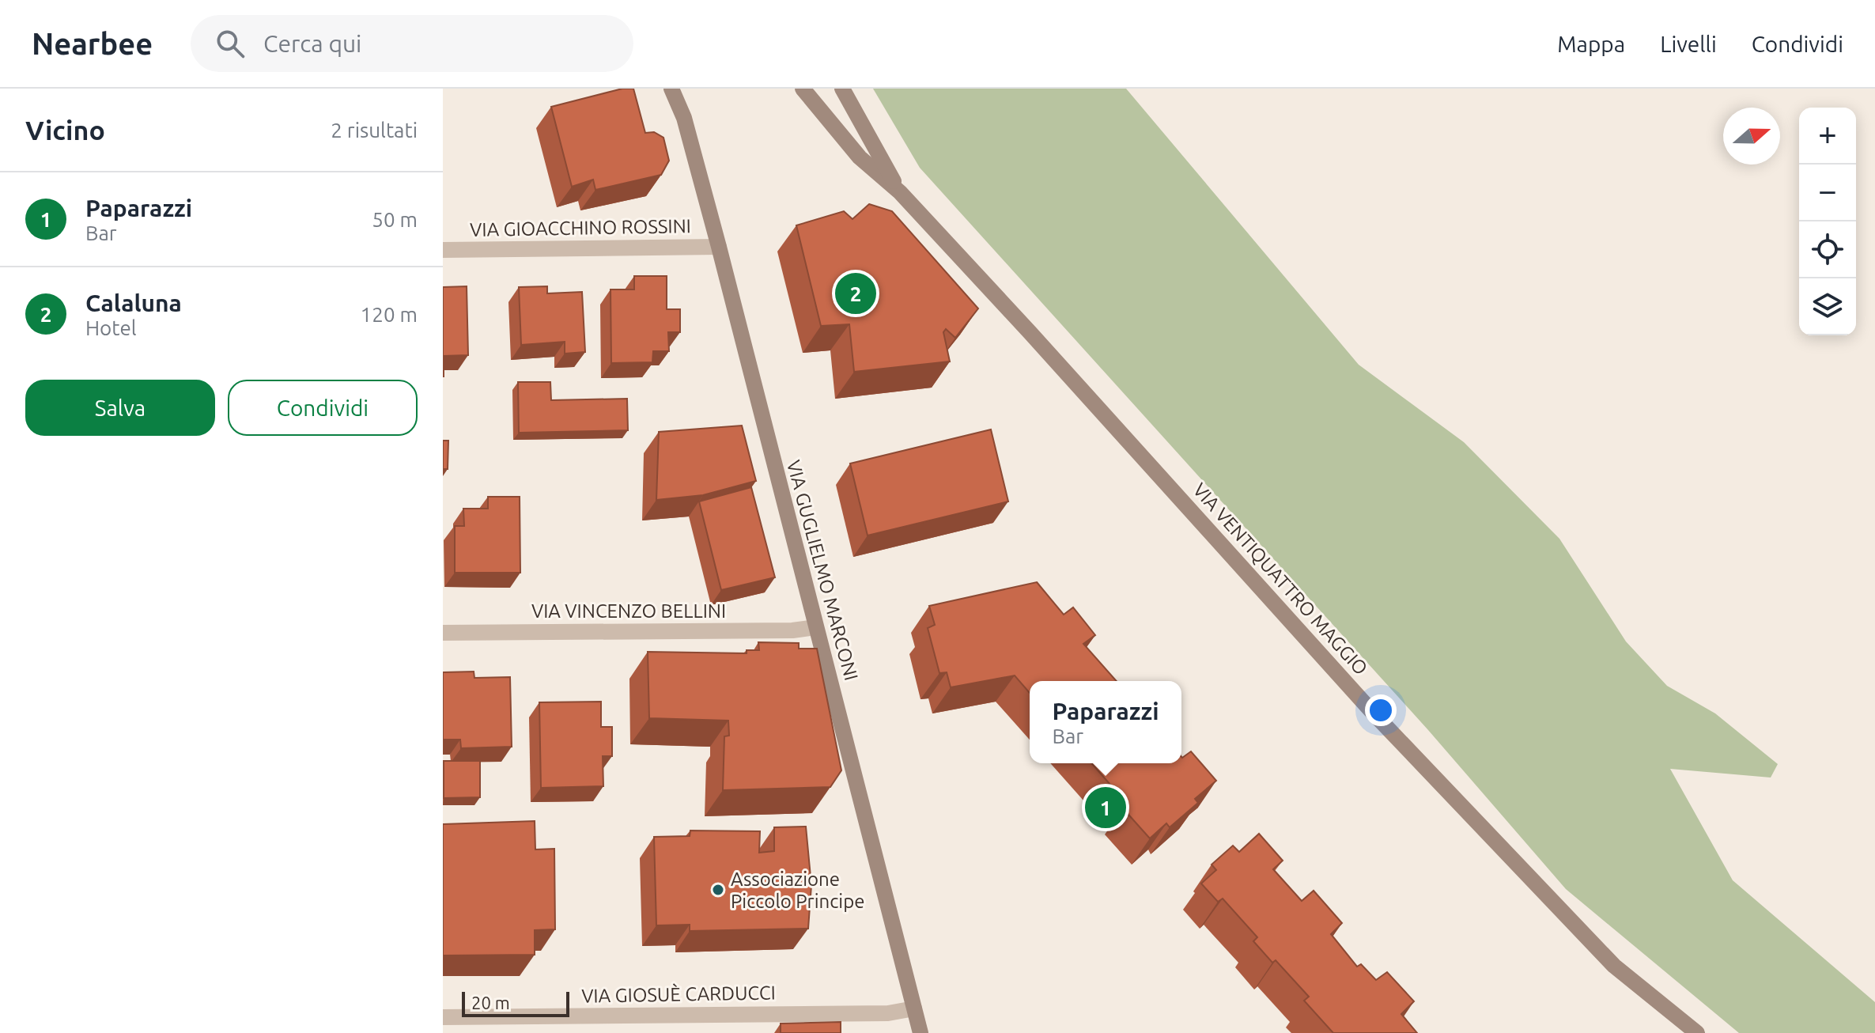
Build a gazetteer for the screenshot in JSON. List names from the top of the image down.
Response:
{
  "streets": {
    "main road": ["VIA GUGLIELMO MARCONI", "VIA VENTIQUATTRO MAGGIO"],
    "street": ["VIA GIOACCHINO ROSSINI", "VIA VINCENZO BELLINI", "VIA GIOSUÈ CARDUCCI"]
  },
  "crossings": [
    ["VIA GIOACCHINO ROSSINI", "VIA GUGLIELMO MARCONI"],
    ["VIA GUGLIELMO MARCONI", "VIA VINCENZO BELLINI"],
    ["VIA GUGLIELMO MARCONI", "VIA GIOSUÈ CARDUCCI"]
  ],
  "places": ["Associazione Piccolo Principe"],
  "scale_bar": "20 m",
  "north": "right",
  "page": {
    "header": "Nearbee",
    "search": "Cerca qui",
    "nav": ["Mappa", "Livelli", "Condividi"],
    "heading": ["Vicino", "2 risultati"],
    "map_buttons": ["+", "−"],
    "list": [
      {
        "mark": "1",
        "name": "Paparazzi",
        "note": "Bar",
        "value": "50 m"
      },
      {
        "mark": "2",
        "name": "Calaluna",
        "note": "Hotel",
        "value": "120 m"
      }
    ],
    "pins": ["2", "1"],
    "buttons": ["Salva", "Condividi"],
    "popup": ["Paparazzi", "Bar"],
    "scale": "20 m"
  }
}
